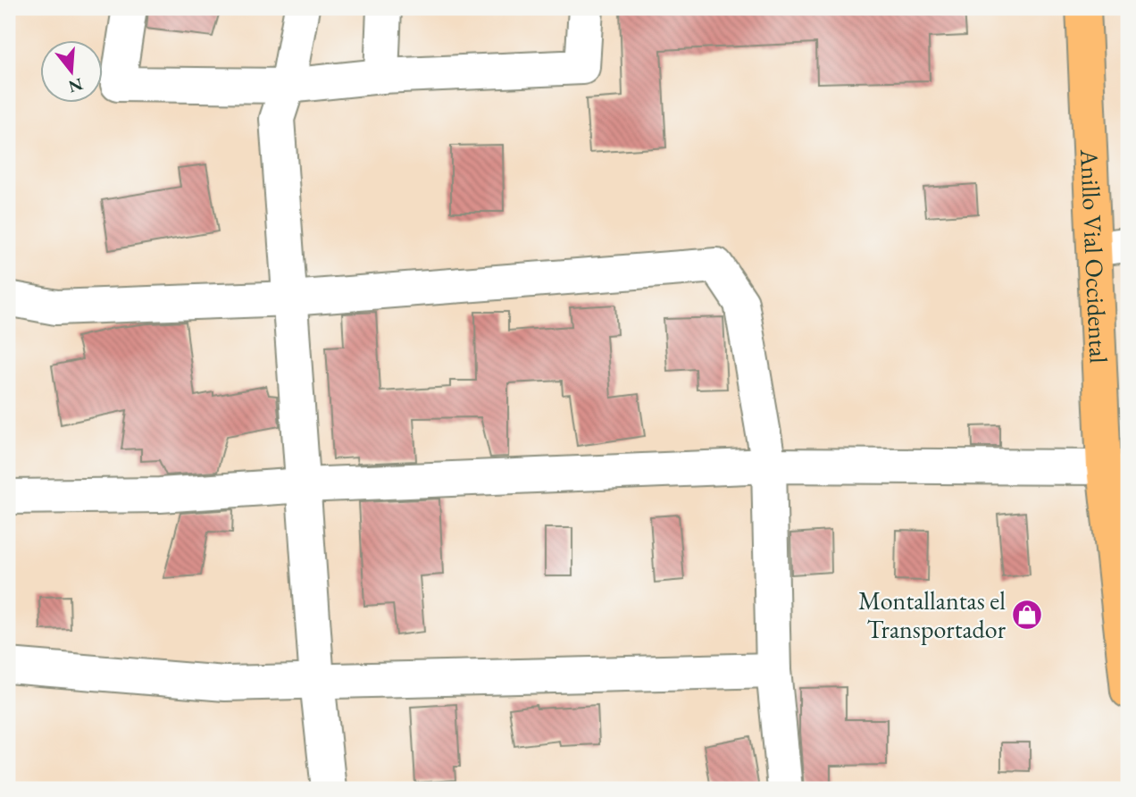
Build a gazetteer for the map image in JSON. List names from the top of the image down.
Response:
{
  "streets": {
    "highway": ["Anillo Vial Occidental"]
  },
  "places": {
    "shop": ["Montallantas el Transportador"]
  },
  "north": "bottom"
}
